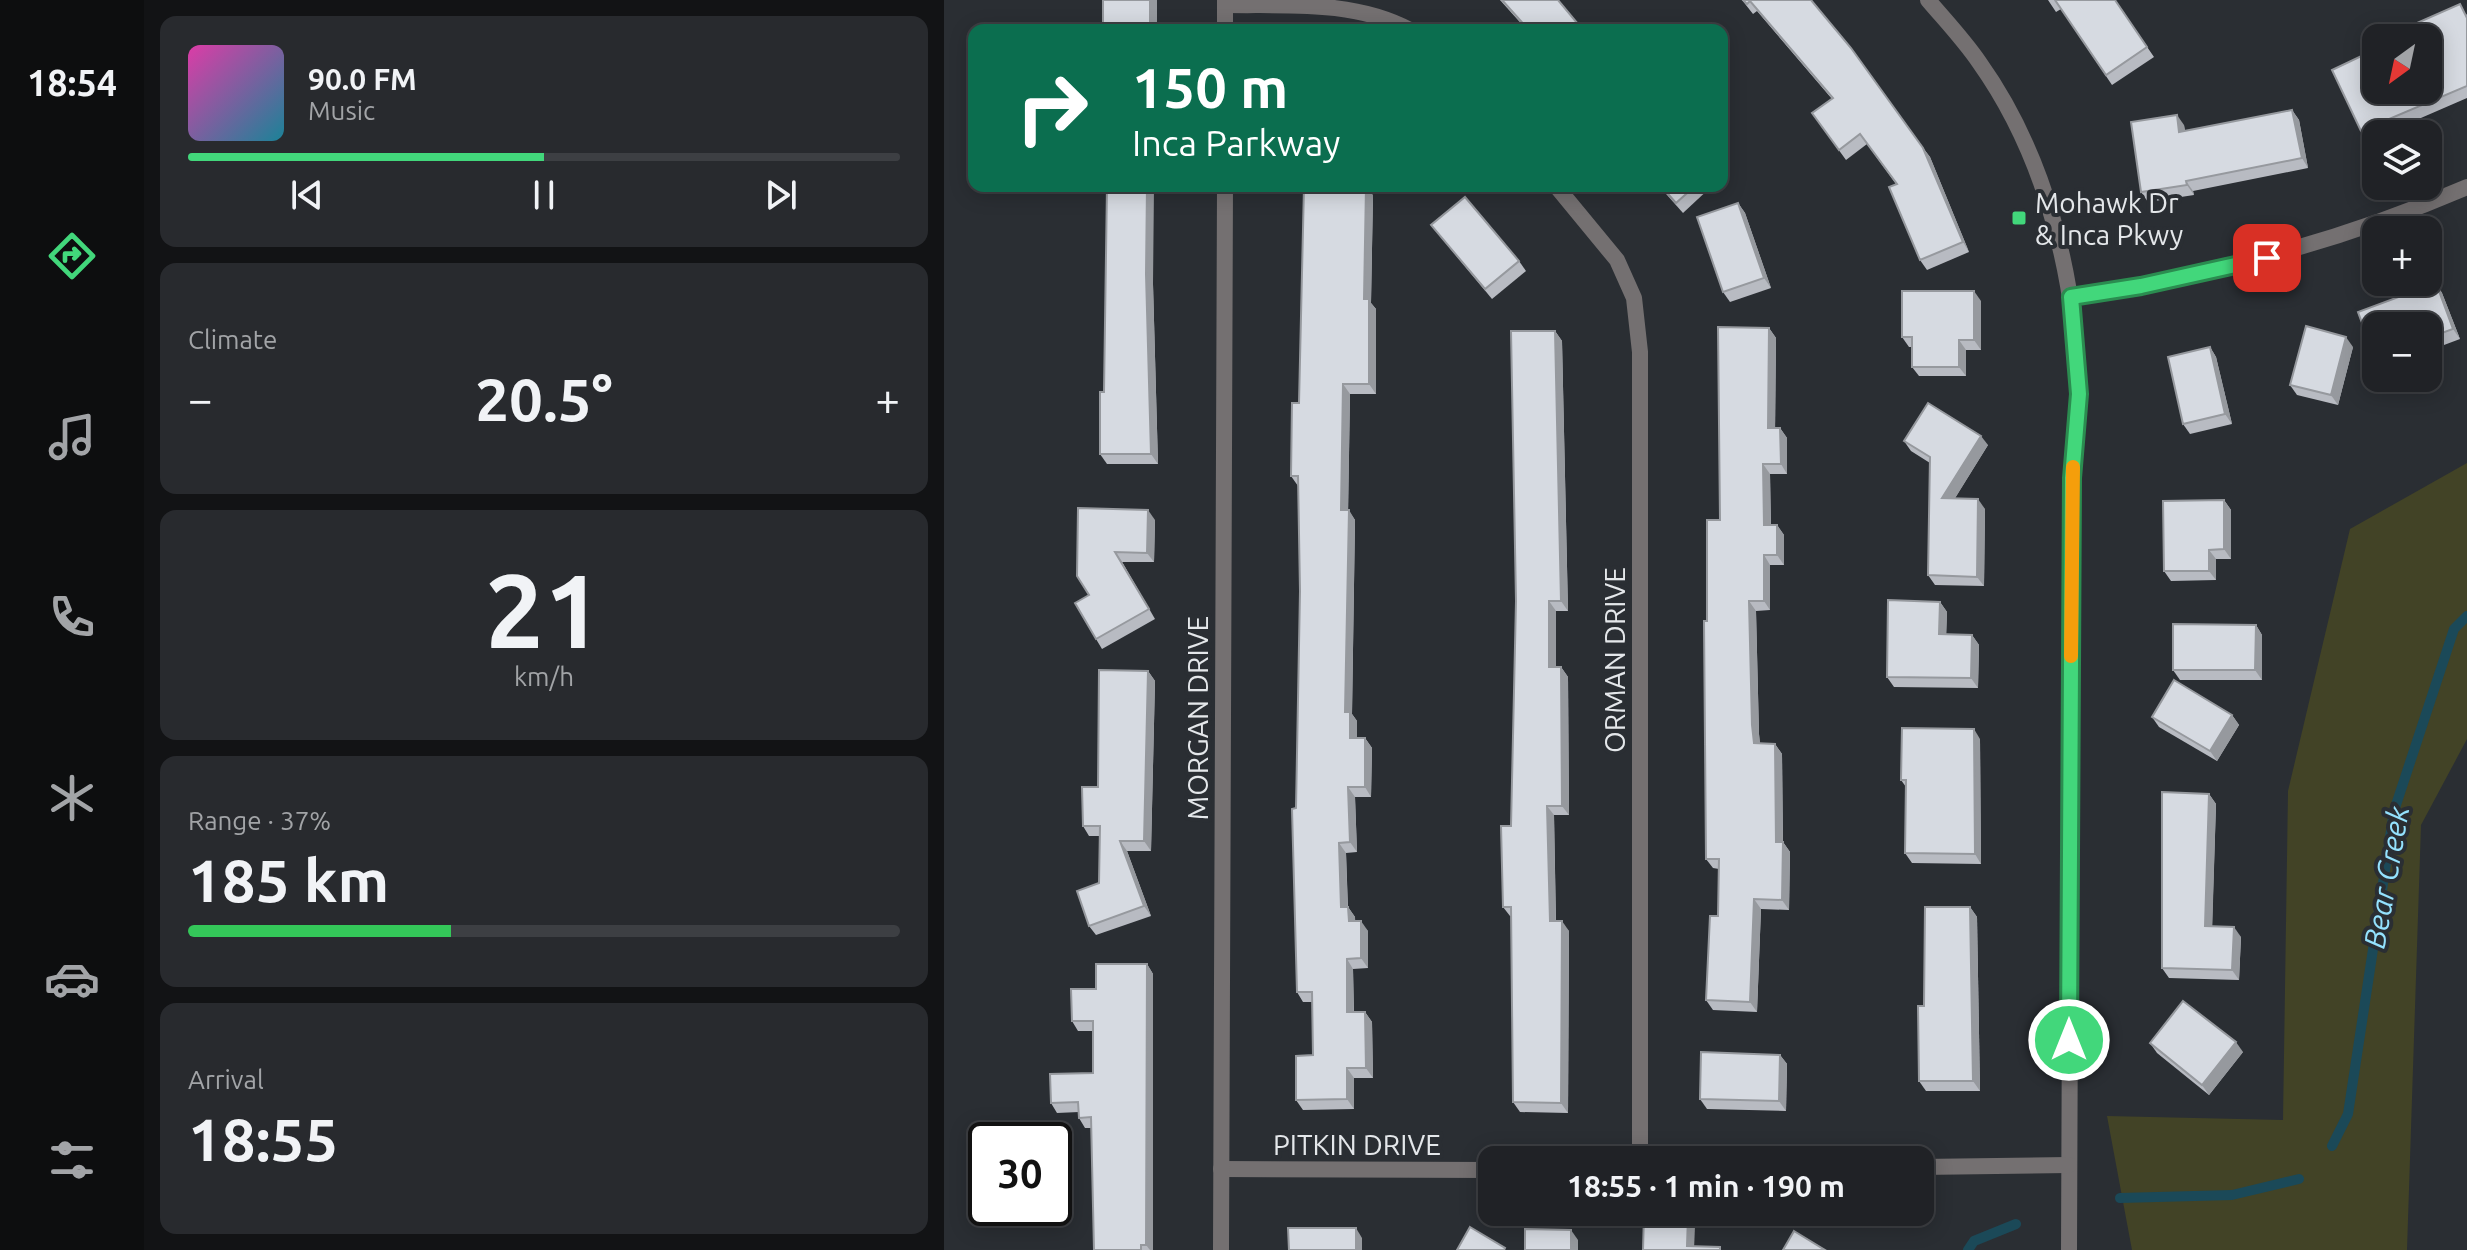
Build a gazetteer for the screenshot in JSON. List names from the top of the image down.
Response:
{
  "streets": {
    "street": ["ORMAN DRIVE", "MORGAN DRIVE", "PITKIN DRIVE"]
  },
  "crossings": [
    ["MORGAN DRIVE", "PITKIN DRIVE"]
  ],
  "water": ["Bear Creek"],
  "places": {
    "transit": ["Mohawk Dr & Inca Pkwy"]
  },
  "north": "bottom left",
  "page": {
    "tabs": "18:54",
    "map_buttons": ["+", "−"],
    "turn": ["150 m", "Inca Parkway"],
    "song": ["90.0 FM", "Music"],
    "tile": [
      "Climate",
      ["21", "km/h"],
      ["Range · 37%", "185 km"],
      ["Arrival", "18:55"]
    ],
    "heat": ["−", "20.5°", "+"],
    "limit": "30",
    "trip": "18:55 · 1 min · 190 m"
  }
}
